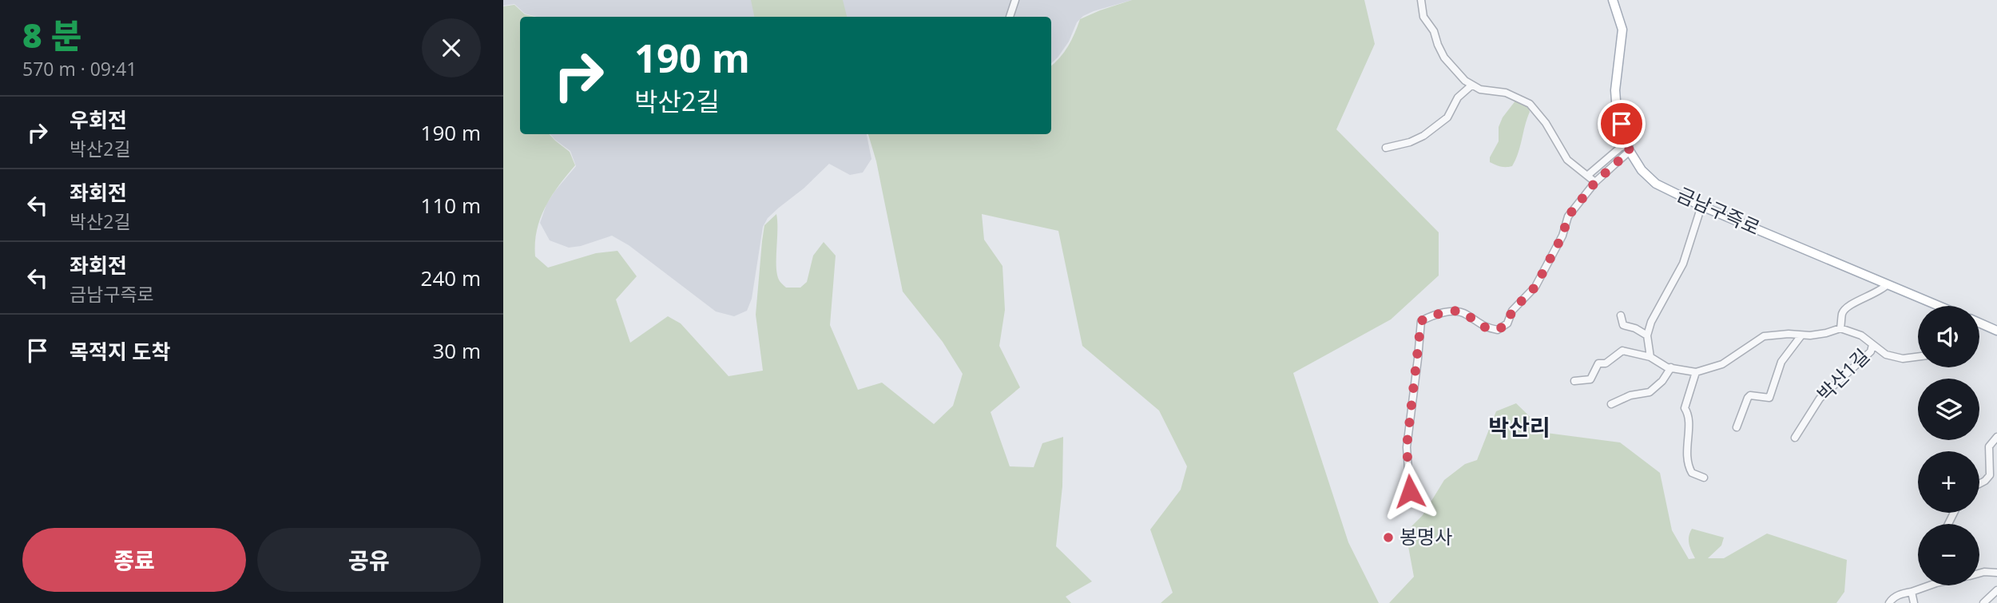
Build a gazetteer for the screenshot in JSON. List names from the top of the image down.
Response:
{
  "streets": {
    "main road": ["금남구즉로"],
    "street": ["박산1길"]
  },
  "crossings": [
    ["금남구즉로", "박산1길"]
  ],
  "districts": ["박산리"],
  "places": ["봉명사"],
  "page": {
    "heading": ["8 분", "570 m · 09:41"],
    "turn": ["190 m", "박산2길"],
    "list": [
      {
        "name": "우회전",
        "note": "박산2길",
        "value": "190 m"
      },
      {
        "name": "좌회전",
        "note": "박산2길",
        "value": "110 m"
      },
      {
        "name": "좌회전",
        "note": "금남구즉로",
        "value": "240 m"
      },
      {
        "name": "목적지 도착",
        "value": "30 m"
      }
    ],
    "map_buttons": ["+", "−"],
    "buttons": ["종료", "공유"]
  }
}
